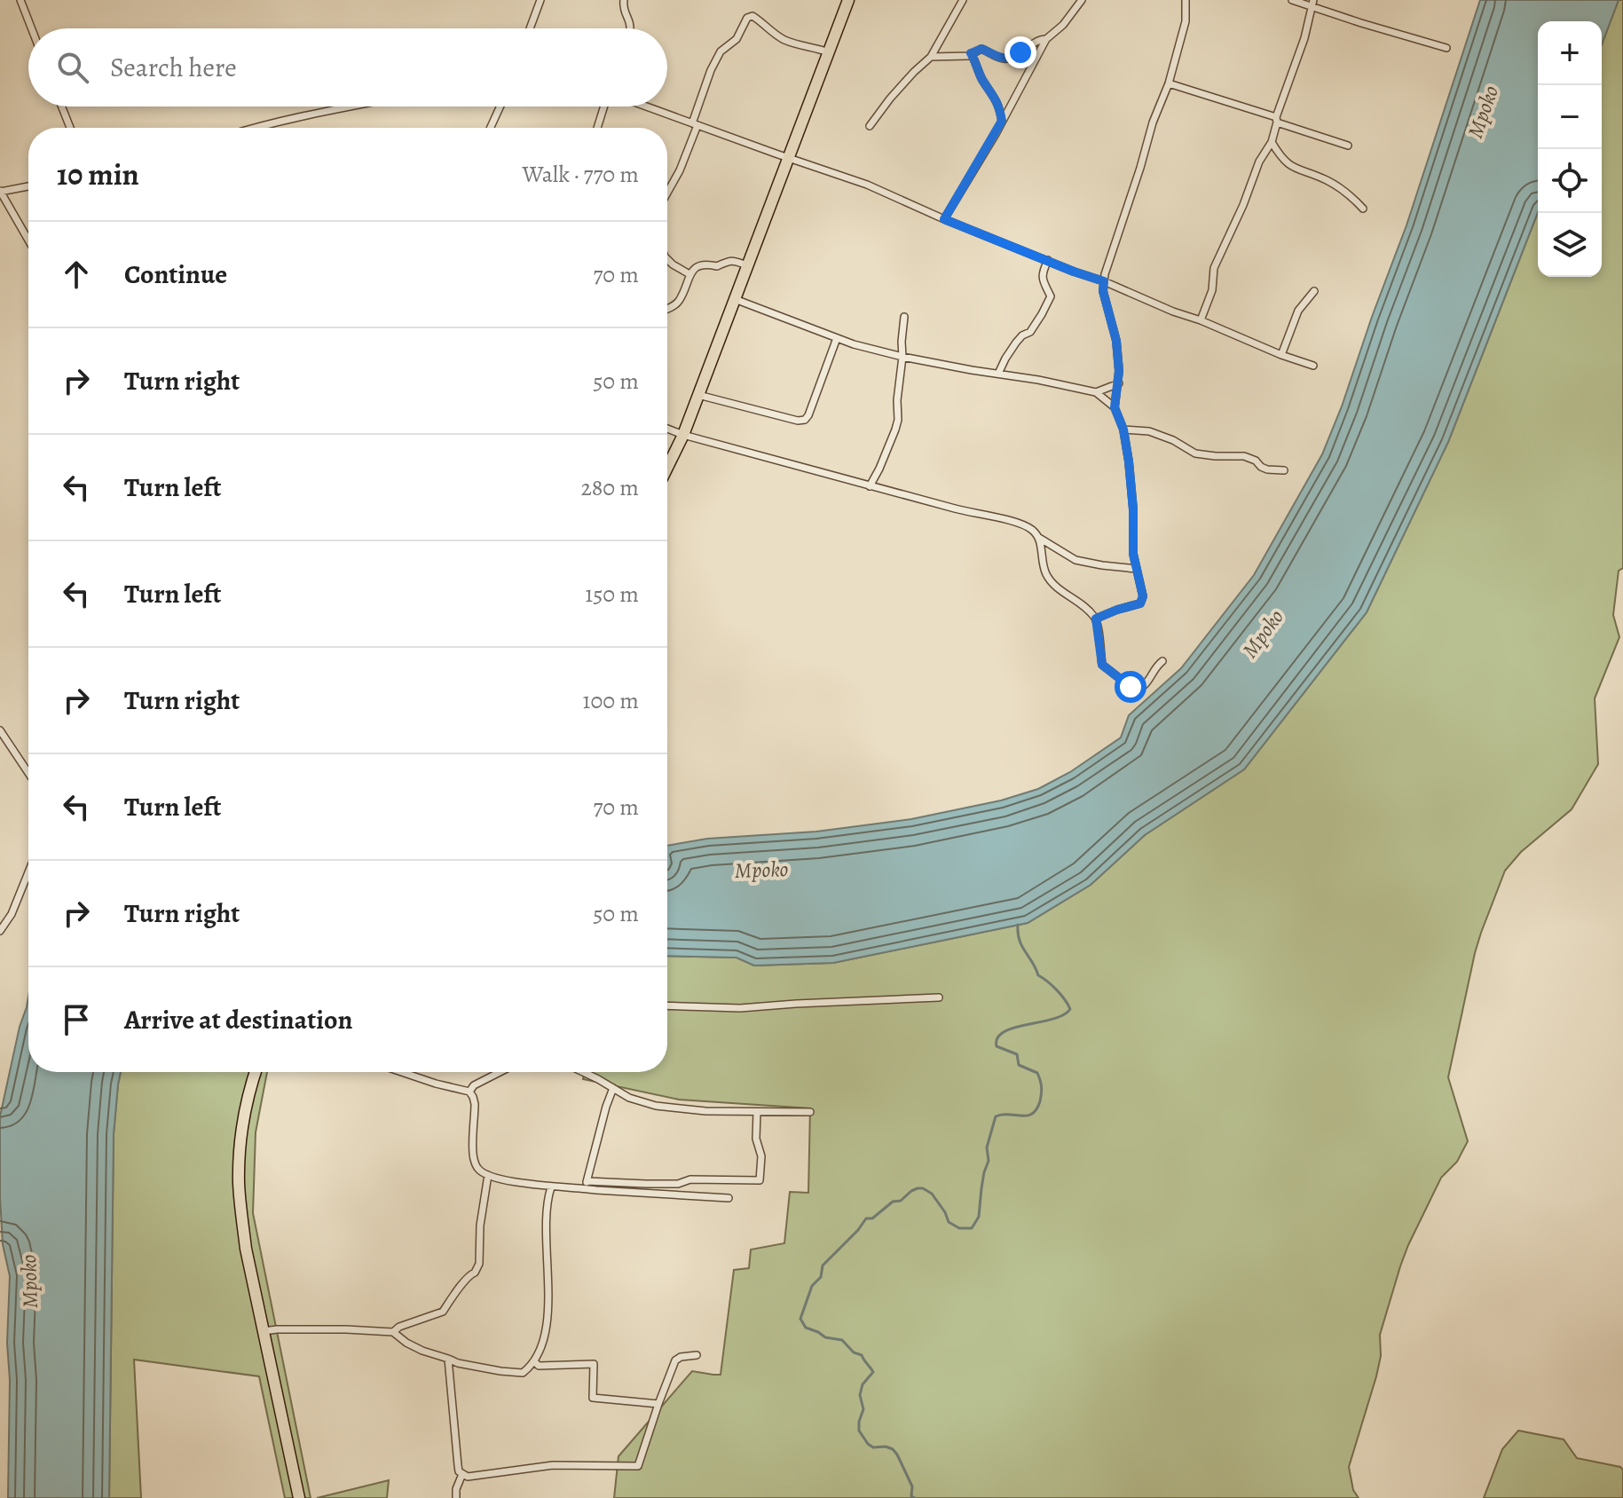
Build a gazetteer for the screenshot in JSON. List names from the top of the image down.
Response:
{
  "water": ["Mpoko"],
  "page": {
    "map_buttons": ["+", "−"],
    "search": "Search here",
    "heading": ["10 min", "Walk · 770 m"],
    "list": [
      ["Continue", "70 m"],
      ["Turn right", "50 m"],
      ["Turn left", "280 m"],
      ["Turn left", "150 m"],
      ["Turn right", "100 m"],
      ["Turn left", "70 m"],
      ["Turn right", "50 m"],
      "Arrive at destination"
    ]
  }
}
